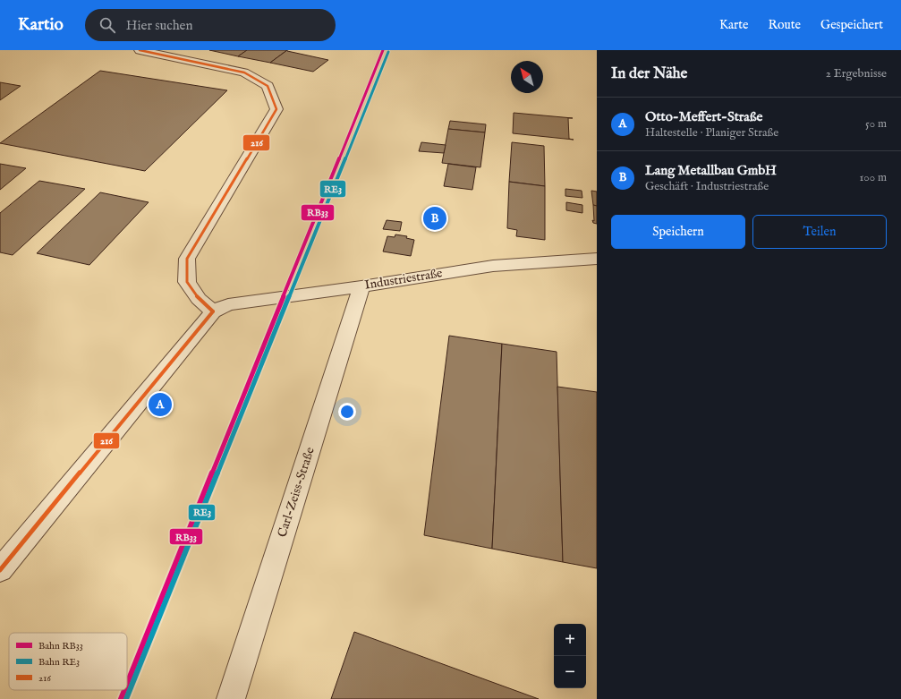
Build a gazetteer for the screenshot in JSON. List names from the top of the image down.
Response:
{
  "streets": {
    "street": ["Industriestraße", "Carl-Zeiss-Straße"]
  },
  "crossings": [
    ["Industriestraße", "Carl-Zeiss-Straße"]
  ],
  "lines": ["rail line RB33", "transit line 216", "rail line RE3"],
  "legend": ["Bahn RB33", "Bahn RE3", "216"],
  "north": "top left",
  "page": {
    "header": "Kartio",
    "search": "Hier suchen",
    "nav": ["Karte", "Route", "Gespeichert"],
    "heading": ["In der Nähe", "2 Ergebnisse"],
    "list": [
      {
        "mark": "A",
        "name": "Otto-Meffert-Straße",
        "note": "Haltestelle · Planiger Straße",
        "value": "50 m"
      },
      {
        "mark": "B",
        "name": "Lang Metallbau GmbH",
        "note": "Geschäft · Industriestraße",
        "value": "100 m"
      }
    ],
    "buttons": ["Speichern", "Teilen"],
    "pins": ["B", "A"],
    "map_buttons": ["+", "−"]
  }
}
